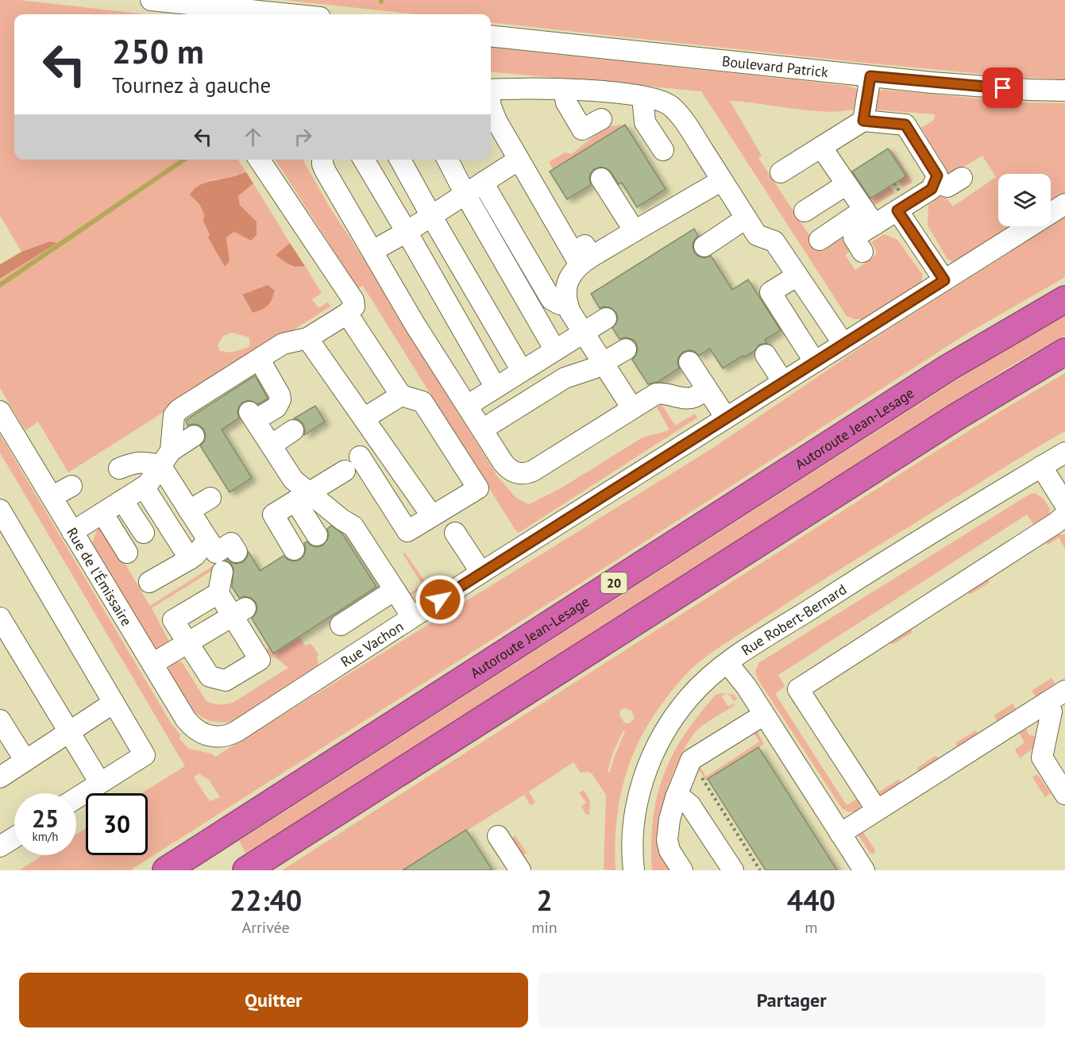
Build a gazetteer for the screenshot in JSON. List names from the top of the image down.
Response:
{
  "streets": {
    "highway": ["Autoroute Jean-Lesage", "20"],
    "street": [
      "Boulevard Patrick",
      "Rue de l'Émissaire",
      "Rue Robert-Bernard",
      "Rue Vachon"
    ]
  },
  "crossings": [
    ["Rue de l'Émissaire", "Rue Vachon"]
  ],
  "page": {
    "turn": ["250 m", "Tournez à gauche"],
    "speed": "25 km/h",
    "limit": "30",
    "eta": [
      "22:40",
      "Arrivée",
      "2",
      "min",
      "440",
      "m"
    ],
    "buttons": ["Quitter", "Partager"]
  }
}
